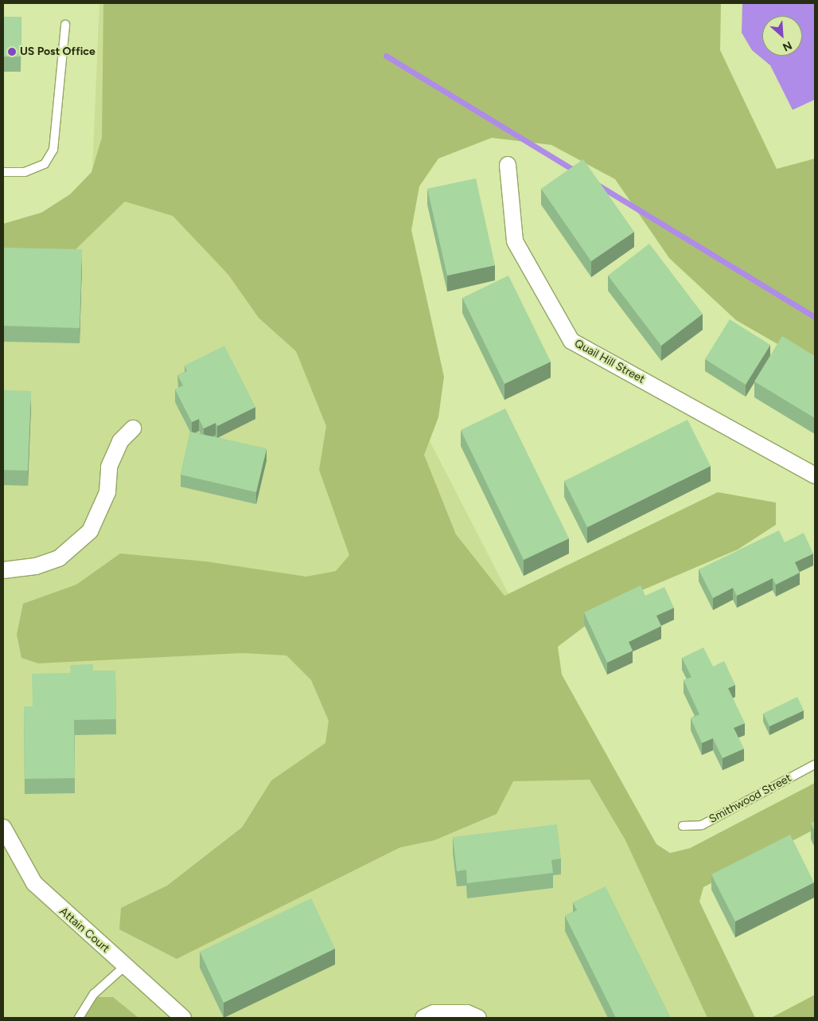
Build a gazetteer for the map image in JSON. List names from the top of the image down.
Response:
{
  "streets": {
    "street": ["Quail Hill Street", "Attain Court"],
    "lane": ["Smithwood Street"]
  },
  "places": ["US Post Office"],
  "north": "bottom right"
}
